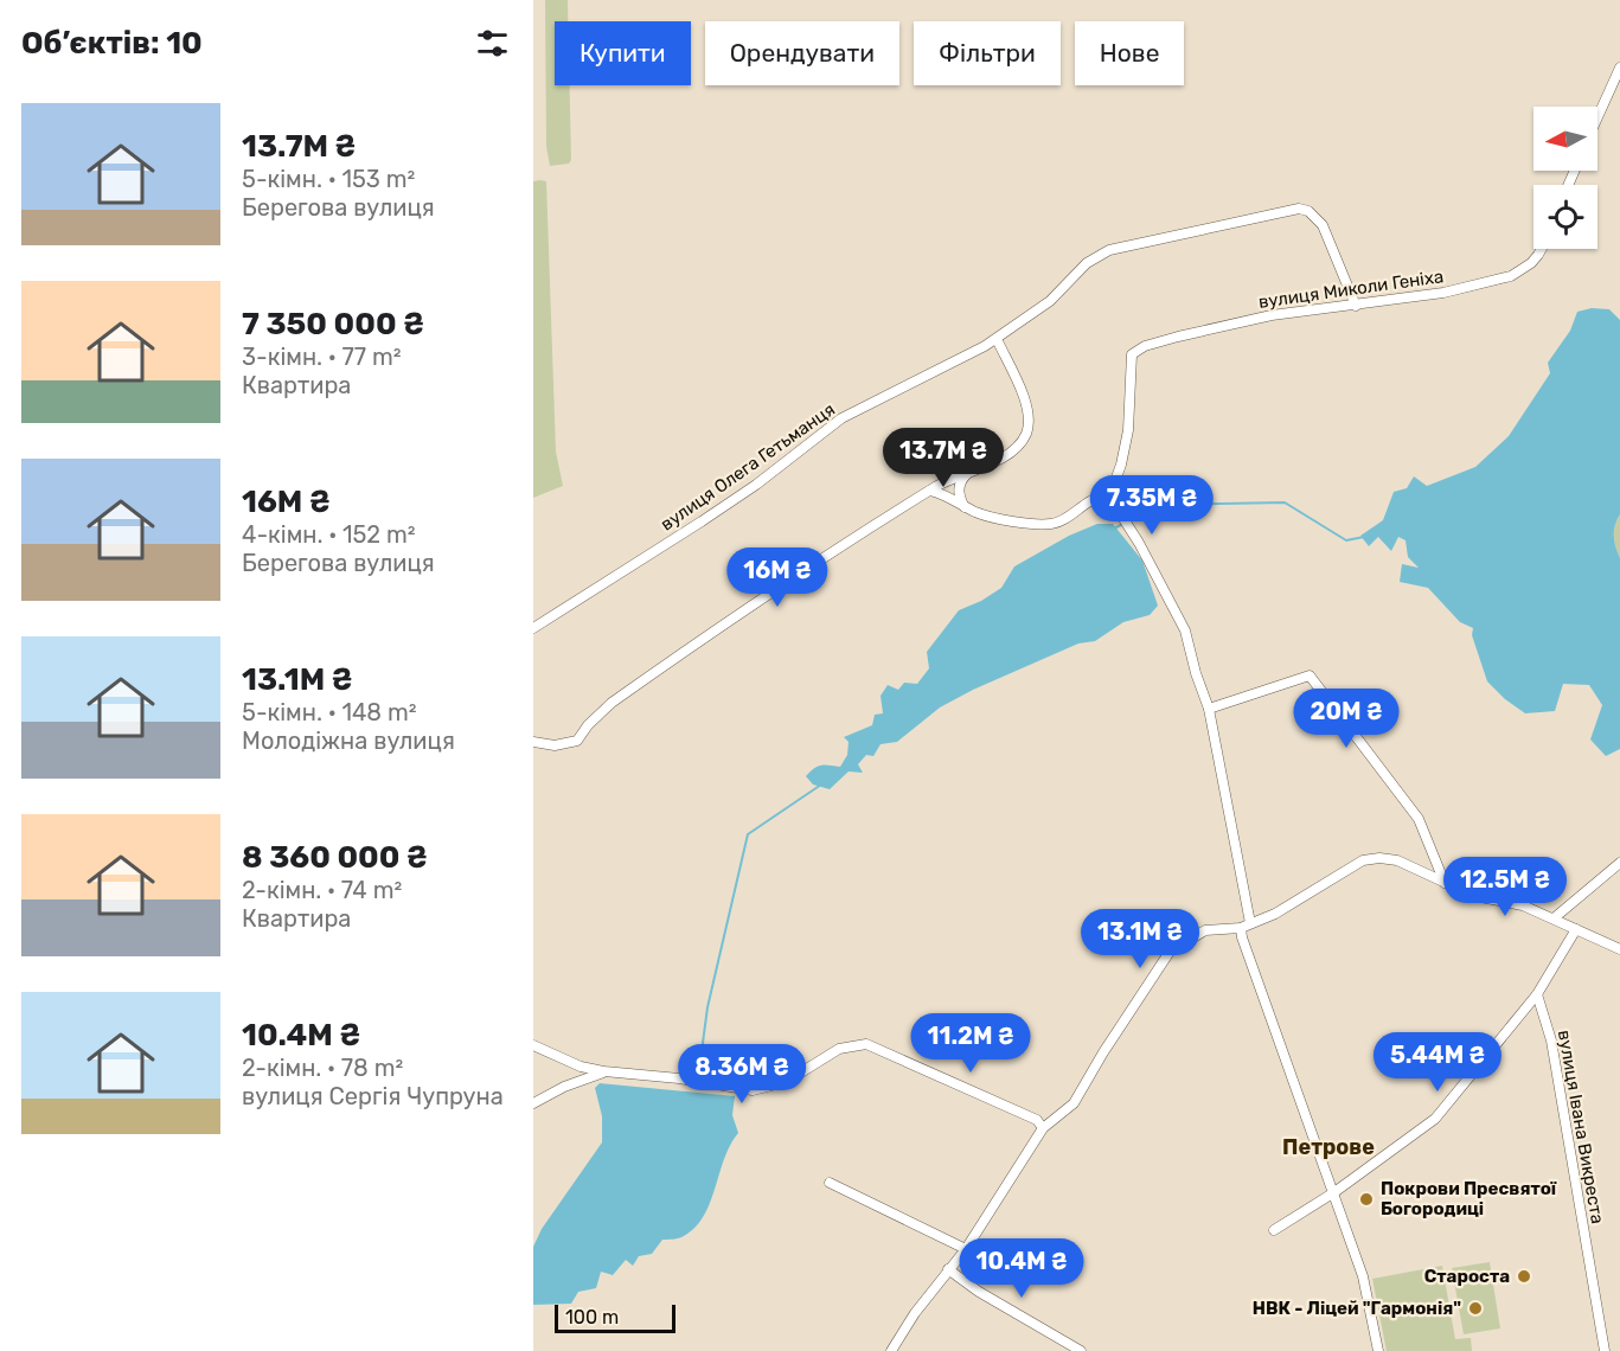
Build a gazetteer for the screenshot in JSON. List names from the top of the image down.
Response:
{
  "streets": {
    "street": ["вулиця Миколи Геніха", "вулиця Олега Гетьманця", "вулиця Івана Викреста"]
  },
  "crossings": [
    ["вулиця Миколи Геніха", "вулиця Олега Гетьманця"]
  ],
  "districts": ["Петрове"],
  "places": ["Покрови Пресвятої Богородиці", "Староста", "НВК - Ліцей \"Гармонія\""],
  "scale_bar": "100 m",
  "north": "left",
  "page": {
    "heading": "Об’єктів: 10",
    "chip": [
      "Купити",
      "Орендувати",
      "Фільтри",
      "Нове"
    ],
    "list": [
      {
        "name": "13.7M ₴",
        "note": "5-кімн. · 153 m² · Берегова вулиця"
      },
      {
        "name": "7 350 000 ₴",
        "note": "3-кімн. · 77 m² · Квартира"
      },
      {
        "name": "16M ₴",
        "note": "4-кімн. · 152 m² · Берегова вулиця"
      },
      {
        "name": "13.1M ₴",
        "note": "5-кімн. · 148 m² · Молодіжна вулиця"
      },
      {
        "name": "8 360 000 ₴",
        "note": "2-кімн. · 74 m² · Квартира"
      },
      {
        "name": "10.4M ₴",
        "note": "2-кімн. · 78 m² · вулиця Сергія Чупруна"
      }
    ],
    "price": [
      "13.7M ₴",
      "7.35M ₴",
      "16M ₴",
      "20M ₴",
      "12.5M ₴",
      "13.1M ₴",
      "11.2M ₴",
      "5.44M ₴",
      "8.36M ₴",
      "10.4M ₴"
    ],
    "scale": "100 m"
  }
}
